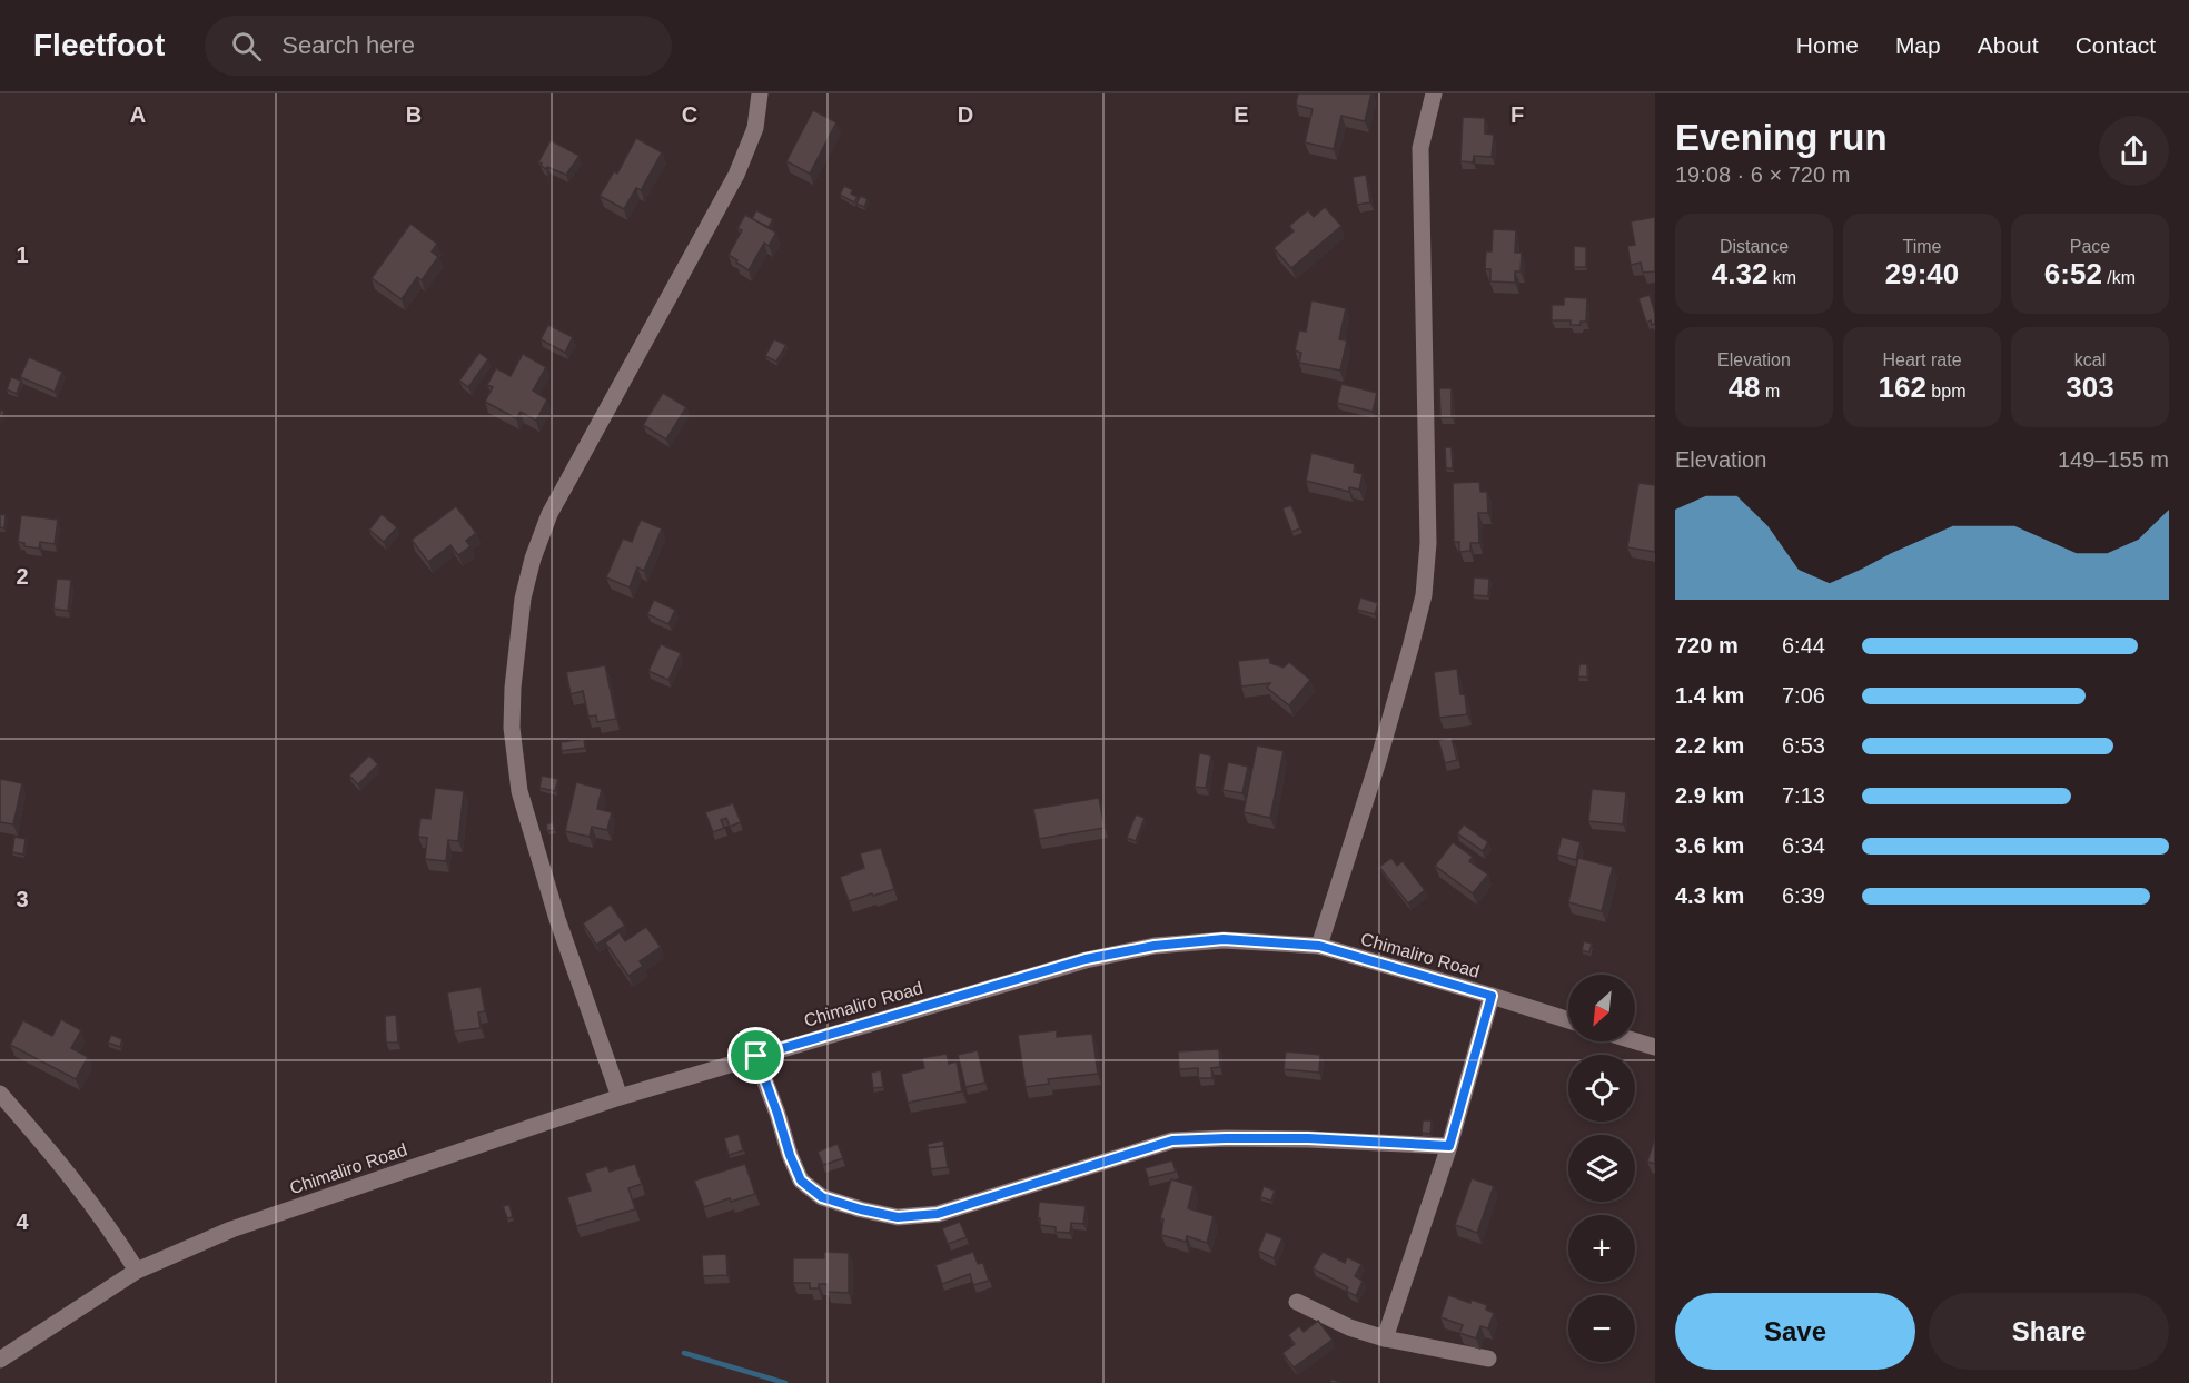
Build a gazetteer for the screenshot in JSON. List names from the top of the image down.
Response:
{
  "streets": {
    "street": ["Chimaliro Road"]
  },
  "north": "bottom left",
  "page": {
    "header": "Fleetfoot",
    "search": "Search here",
    "nav": [
      "Home",
      "Map",
      "About",
      "Contact"
    ],
    "heading": ["Evening run", "19:08 · 6 × 720 m"],
    "stats": [
      ["Distance", "4.32 km"],
      ["Time", "29:40"],
      ["Pace", "6:52 /km"],
      ["Elevation", "48 m"],
      ["Heart rate", "162 bpm"],
      ["kcal", "303"]
    ],
    "chart": ["Elevation", "149–155 m"],
    "list": [
      {
        "name": "720 m",
        "note": "6:44"
      },
      {
        "name": "1.4 km",
        "note": "7:06"
      },
      {
        "name": "2.2 km",
        "note": "6:53"
      },
      {
        "name": "2.9 km",
        "note": "7:13"
      },
      {
        "name": "3.6 km",
        "note": "6:34"
      },
      {
        "name": "4.3 km",
        "note": "6:39"
      }
    ],
    "map_buttons": ["+", "−"],
    "buttons": ["Save", "Share"]
  },
  "grid": {
    "columns": [
      "A",
      "B",
      "C",
      "D",
      "E",
      "F"
    ],
    "rows": [
      "1",
      "2",
      "3",
      "4"
    ]
  }
}
